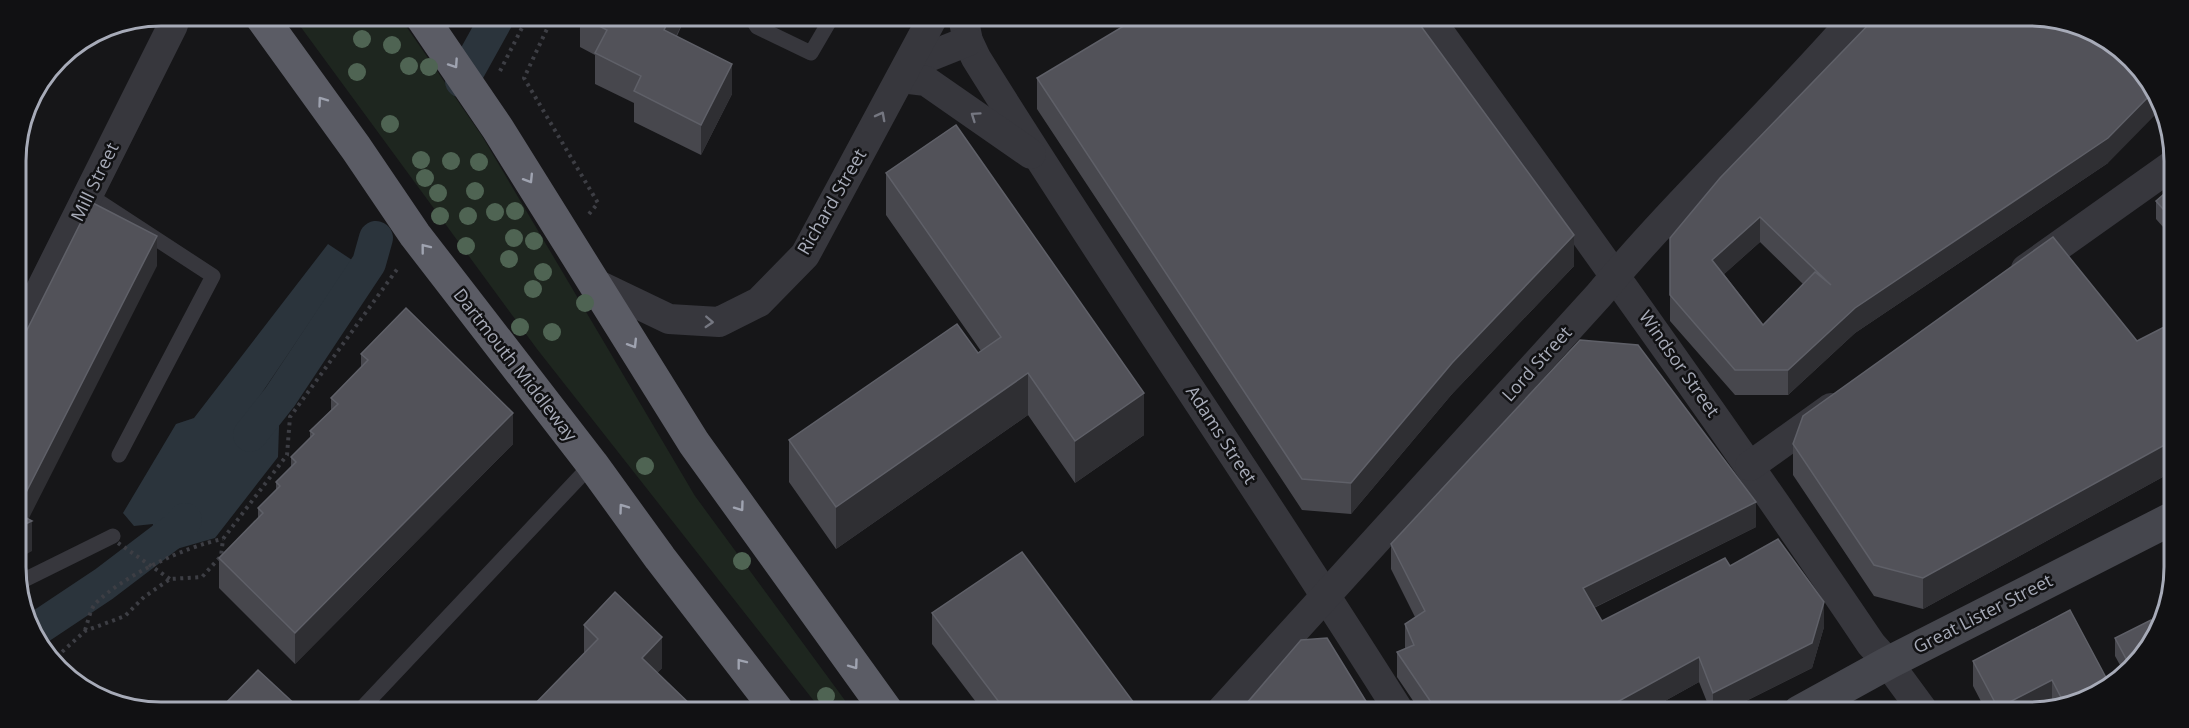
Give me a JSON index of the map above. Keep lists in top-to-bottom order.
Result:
{
  "streets": {
    "highway": ["Dartmouth Middleway"],
    "main road": ["Great Lister Street"],
    "street": [
      "Mill Street",
      "Richard Street",
      "Lord Street",
      "Windsor Street",
      "Adams Street"
    ]
  },
  "crossings": [
    ["Richard Street", "Adams Street"],
    ["Lord Street", "Windsor Street"],
    ["Lord Street", "Adams Street"],
    ["Windsor Street", "Great Lister Street"]
  ],
  "one_way": ["Richard Street"]
}
